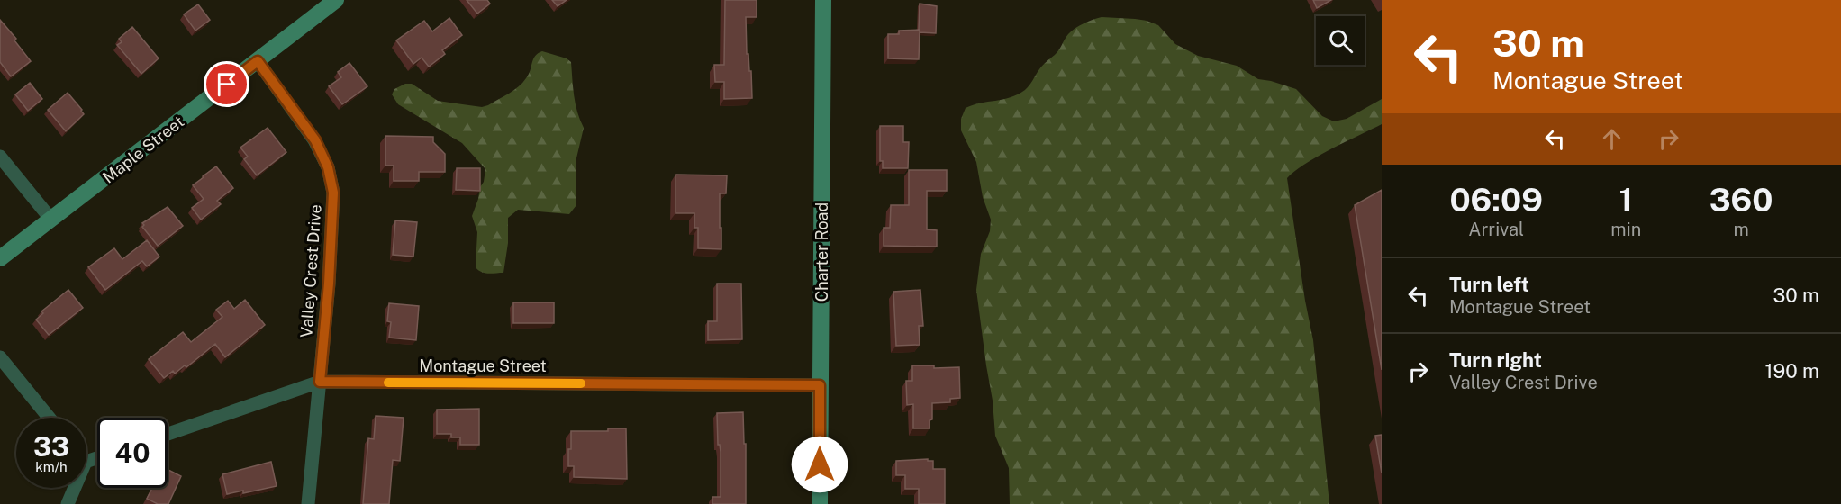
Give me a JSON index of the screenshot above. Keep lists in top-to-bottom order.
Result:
{
  "streets": {
    "street": [
      "Maple Street",
      "Charter Road",
      "Valley Crest Drive",
      "Montague Street"
    ]
  },
  "crossings": [
    ["Maple Street", "Valley Crest Drive"],
    ["Charter Road", "Montague Street"],
    ["Valley Crest Drive", "Montague Street"]
  ],
  "page": {
    "turn": ["30 m", "Montague Street"],
    "eta": [
      "06:09",
      "Arrival",
      "1",
      "min",
      "360",
      "m"
    ],
    "list": [
      {
        "name": "Turn left",
        "note": "Montague Street",
        "value": "30 m"
      },
      {
        "name": "Turn right",
        "note": "Valley Crest Drive",
        "value": "190 m"
      }
    ],
    "speed": "33 km/h",
    "limit": "40"
  }
}
